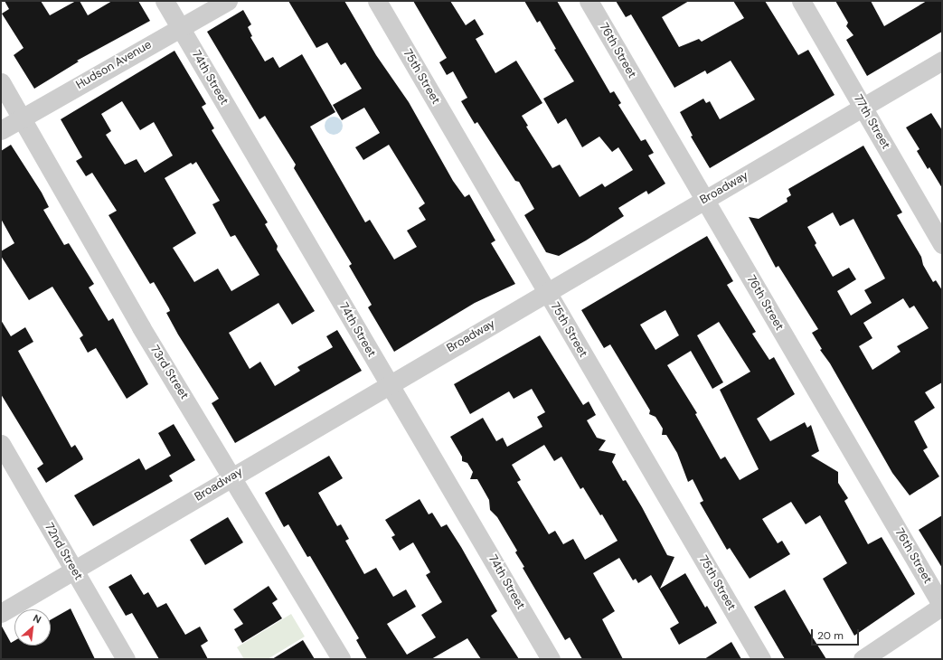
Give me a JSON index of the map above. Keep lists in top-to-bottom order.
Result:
{
  "streets": {
    "street": [
      "76th Street",
      "Hudson Avenue",
      "75th Street",
      "74th Street",
      "77th Street",
      "Broadway",
      "73rd Street",
      "72nd Street"
    ]
  },
  "crossings": [
    ["76th Street", "Broadway"],
    ["Hudson Avenue", "74th Street"],
    ["Hudson Avenue", "73rd Street"],
    ["75th Street", "Broadway"],
    ["74th Street", "Broadway"],
    ["77th Street", "Broadway"],
    ["Broadway", "73rd Street"],
    ["Broadway", "72nd Street"]
  ],
  "scale_bar": "20 m",
  "north": "top right"
}
